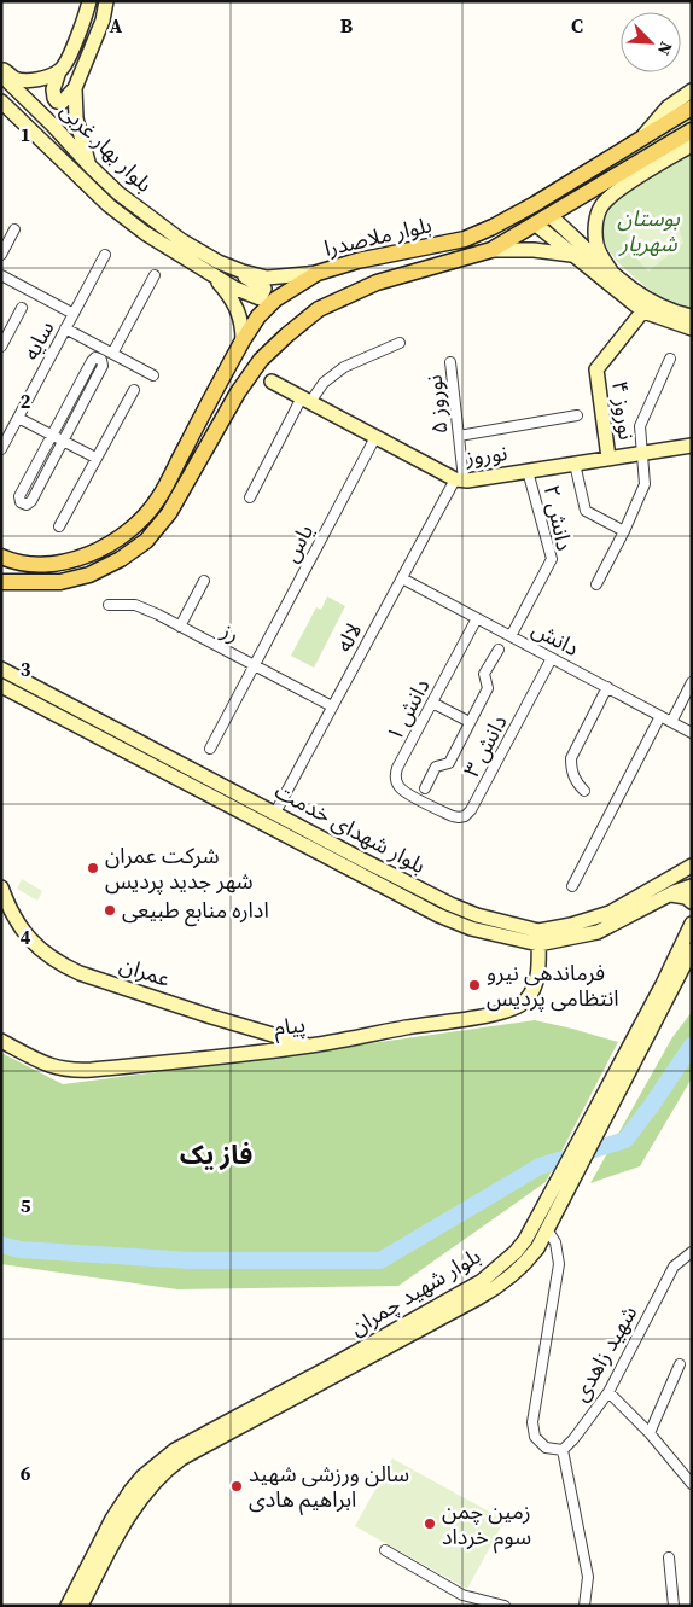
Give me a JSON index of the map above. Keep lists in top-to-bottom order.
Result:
{
  "streets": {
    "main road": [
      "بلوار بهار غربی",
      "بلوار ملاصدرا",
      "نوروز ۴",
      "نوروز",
      "بلوار شهدای خدمت",
      "عمران",
      "پیام",
      "بلوار شهید چمران"
    ],
    "street": [
      "سایه",
      "نوروز ۵",
      "دانش ۲",
      "یاس",
      "رز",
      "لاله",
      "دانش",
      "دانش ۱",
      "دانش ۳",
      "شهید زاهدی"
    ]
  },
  "crossings": [
    ["نوروز ۵", "نوروز"],
    ["نوروز ۵", "لاله"],
    ["نوروز ۴", "نوروز"],
    ["نوروز", "دانش ۲"],
    ["نوروز", "یاس"],
    ["نوروز", "لاله"],
    ["دانش ۲", "دانش"],
    ["یاس", "رز"],
    ["رز", "لاله"],
    ["لاله", "دانش"],
    ["لاله", "بلوار شهدای خدمت"],
    ["دانش", "دانش ۱"],
    ["دانش", "دانش ۳"],
    ["دانش ۱", "دانش ۳"],
    ["بلوار شهدای خدمت", "پیام"],
    ["عمران", "پیام"],
    ["بلوار شهید چمران", "شهید زاهدی"]
  ],
  "districts": ["فاز یک"],
  "parks": ["بوستان شهریار"],
  "places": [
    "شرکت عمران شهر جدید پردیس",
    "اداره منابع طبیعی",
    "فرماندهی نیرو انتظامی پردیس",
    "سالن ورزشی شهید ابراهیم هادی",
    "زمین چمن سوم خرداد"
  ],
  "north": "bottom right",
  "grid": {
    "columns": ["A", "B", "C"],
    "rows": [
      "1",
      "2",
      "3",
      "4",
      "5",
      "6"
    ]
  }
}
